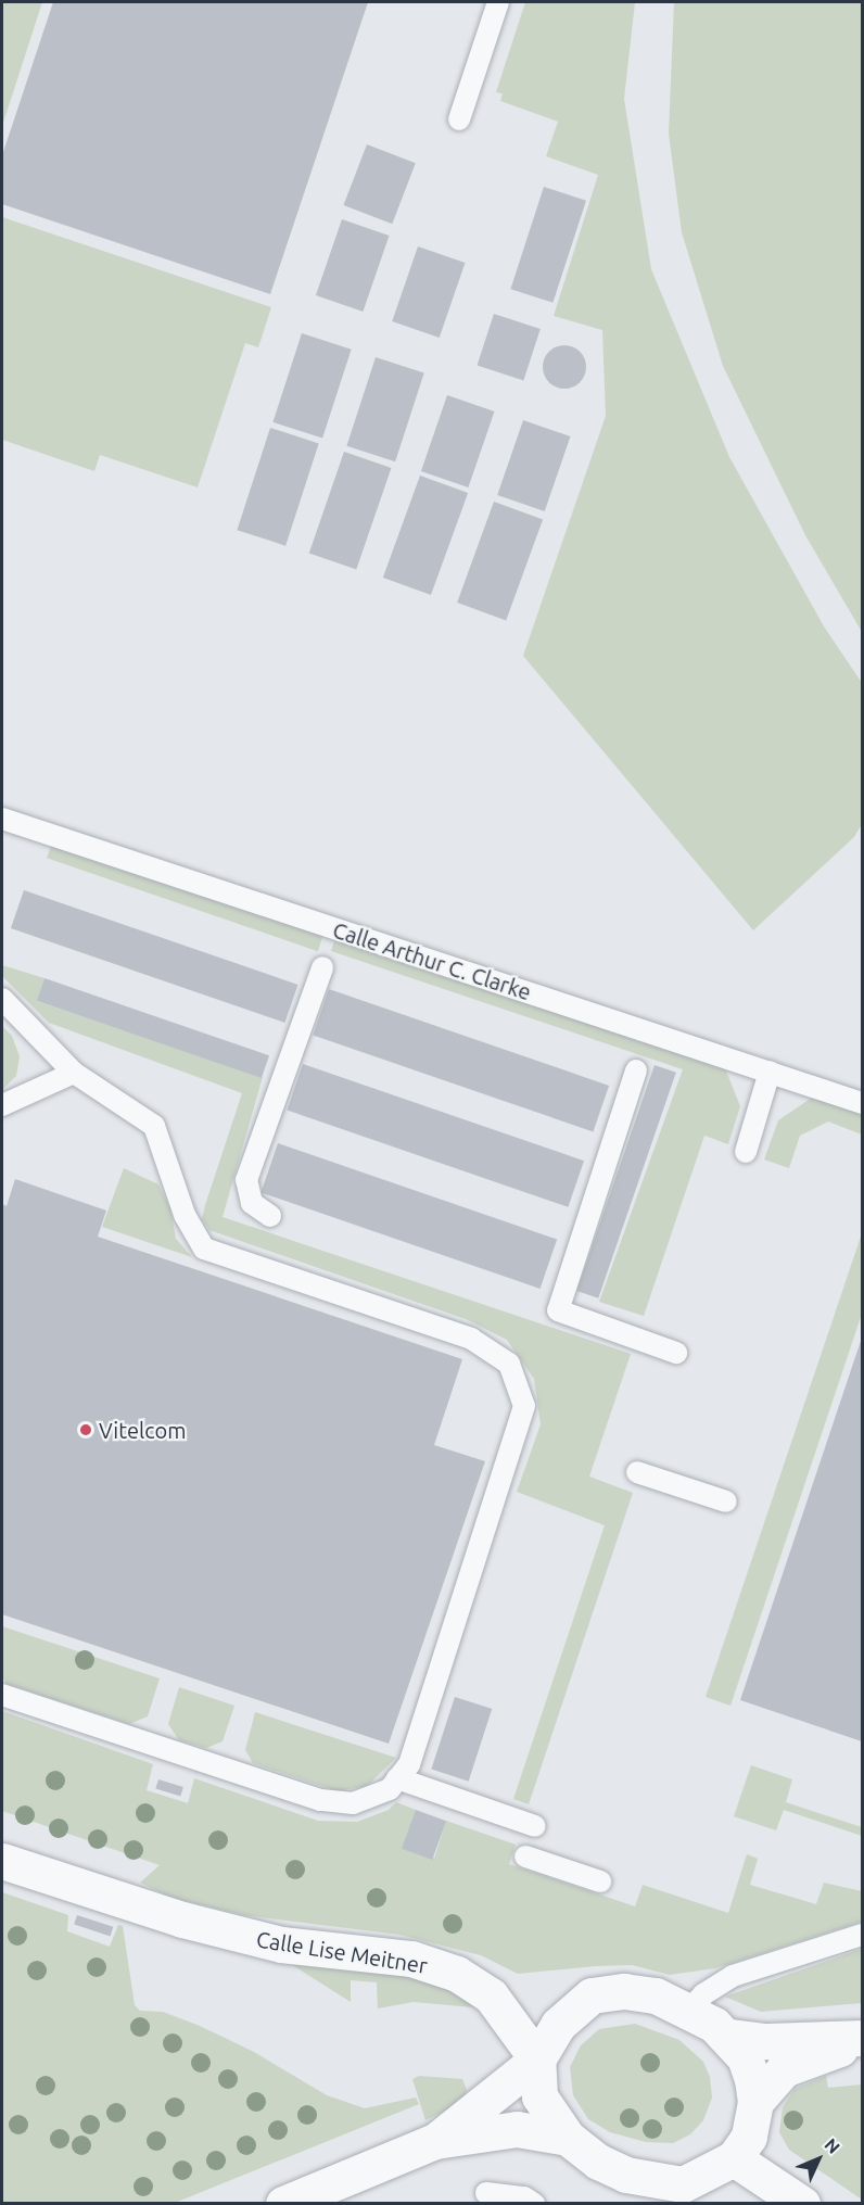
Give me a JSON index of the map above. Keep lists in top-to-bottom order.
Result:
{
  "streets": {
    "street": ["Calle Lise Meitner"],
    "lane": ["Calle Arthur C. Clarke"]
  },
  "places": ["Vitelcom"],
  "north": "top right"
}
